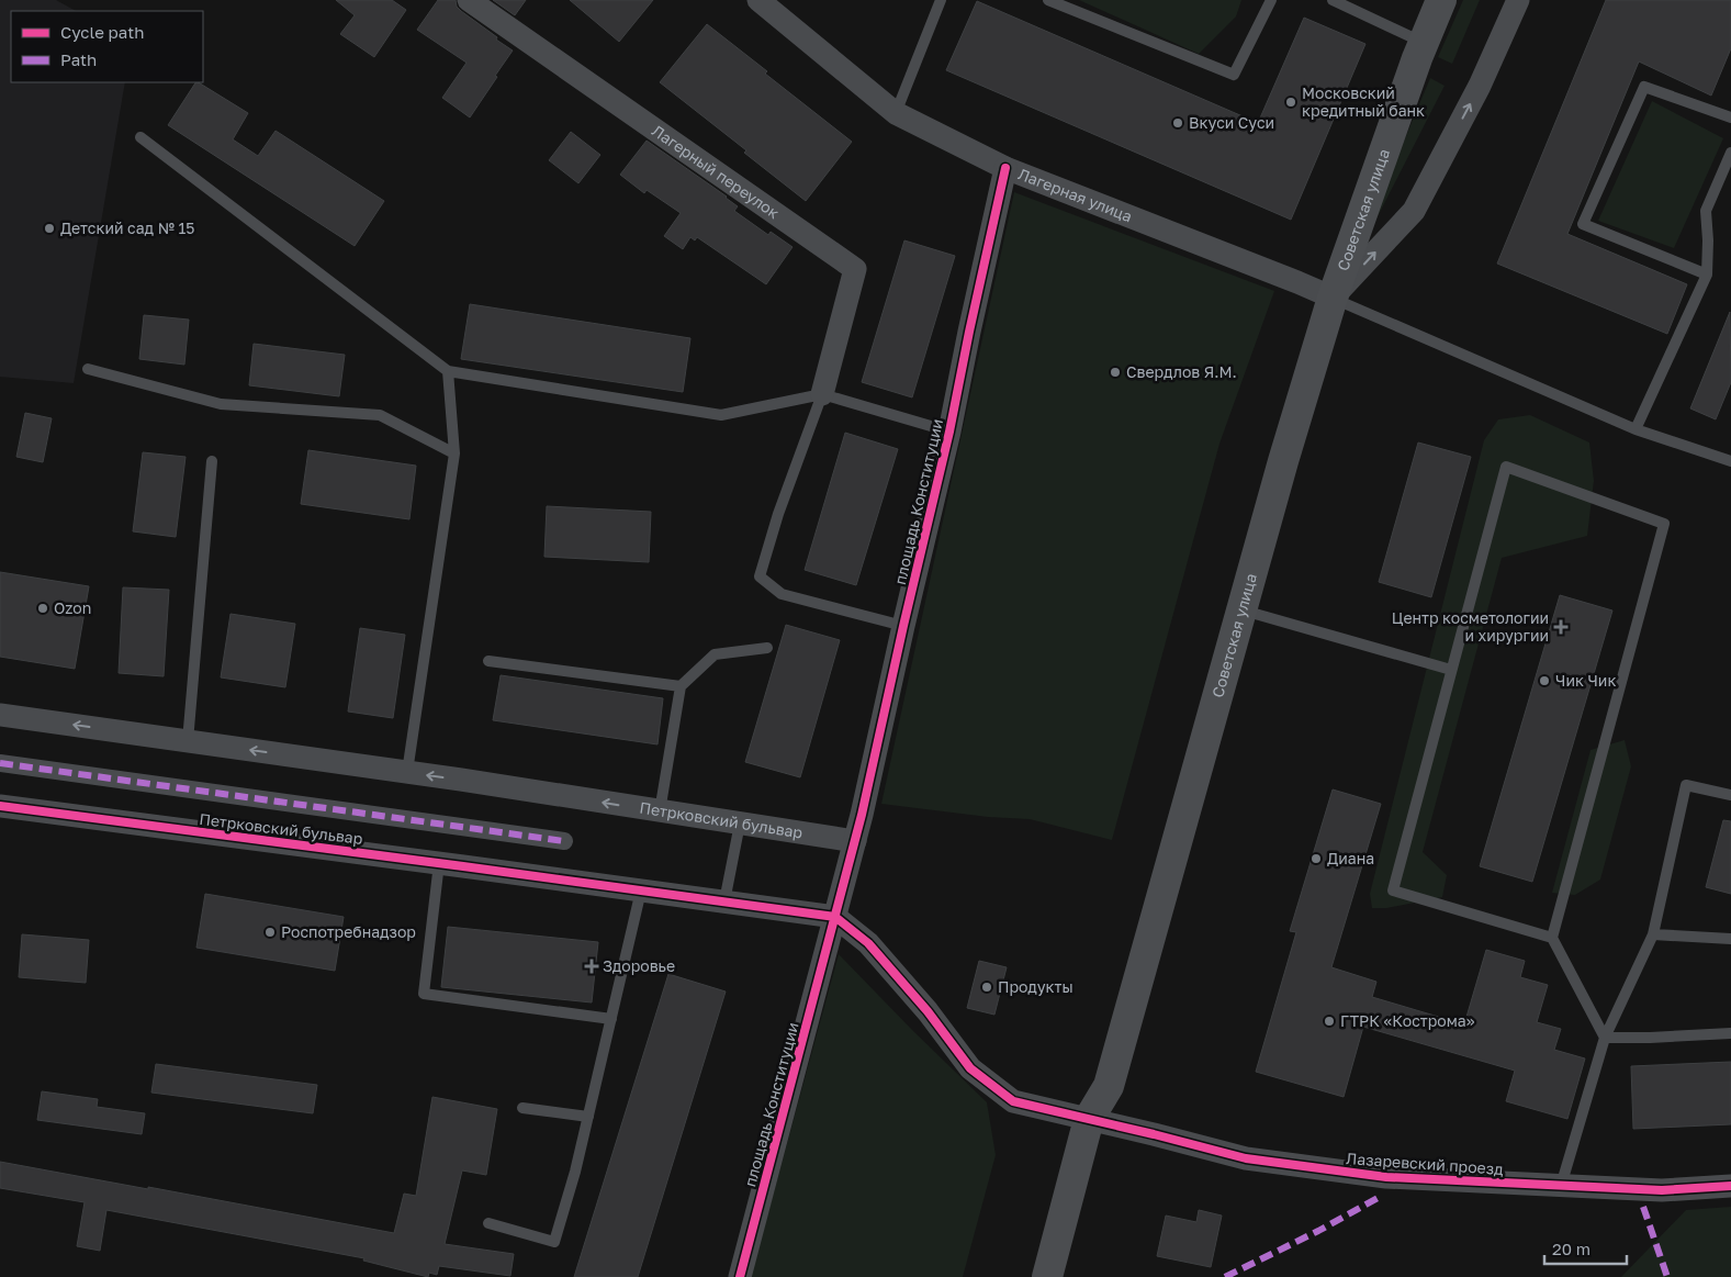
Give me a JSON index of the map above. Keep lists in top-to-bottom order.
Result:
{
  "streets": {
    "main road": ["Советская улица"],
    "street": [
      "Лагерный переулок",
      "Лагерная улица",
      "площадь Конституции",
      "Петрковский бульвар",
      "Лазаревский проезд"
    ]
  },
  "crossings": [
    ["Лагерная улица", "Советская улица"],
    ["Лагерная улица", "площадь Конституции"],
    ["Советская улица", "Лазаревский проезд"],
    ["площадь Конституции", "Петрковский бульвар"]
  ],
  "places": {
    "other": [
      "Московский кредитный банк",
      "Вкуси Суси",
      "Детский сад № 15",
      "Свердлов Я.М.",
      "Ozon",
      "Чик Чик",
      "Диана",
      "Роспотребнадзор",
      "Продукты",
      "ГТРК «Кострома»"
    ],
    "health": ["Центр косметологии и хирургии", "Здоровье"]
  },
  "legend": ["Cycle path", "Path"],
  "scale_bar": "20 m"
}
